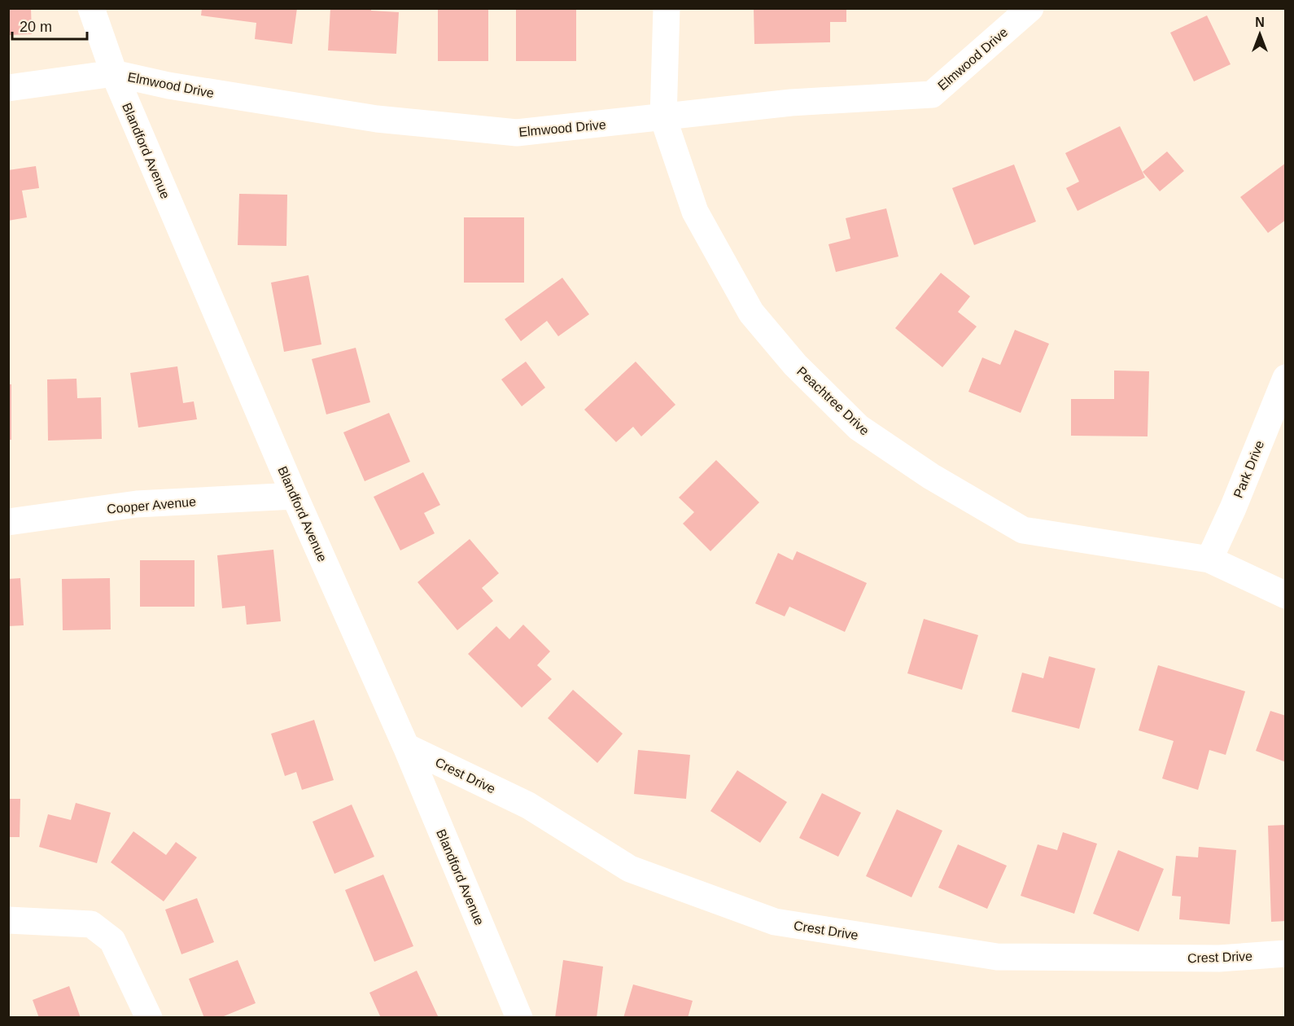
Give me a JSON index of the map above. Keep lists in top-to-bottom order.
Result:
{
  "streets": {
    "street": [
      "Elmwood Drive",
      "Blandford Avenue",
      "Peachtree Drive",
      "Park Drive",
      "Cooper Avenue",
      "Crest Drive"
    ]
  },
  "crossings": [
    ["Elmwood Drive", "Blandford Avenue"],
    ["Elmwood Drive", "Peachtree Drive"],
    ["Blandford Avenue", "Cooper Avenue"],
    ["Blandford Avenue", "Crest Drive"],
    ["Peachtree Drive", "Park Drive"]
  ],
  "scale_bar": "20 m",
  "north": "top"
}
